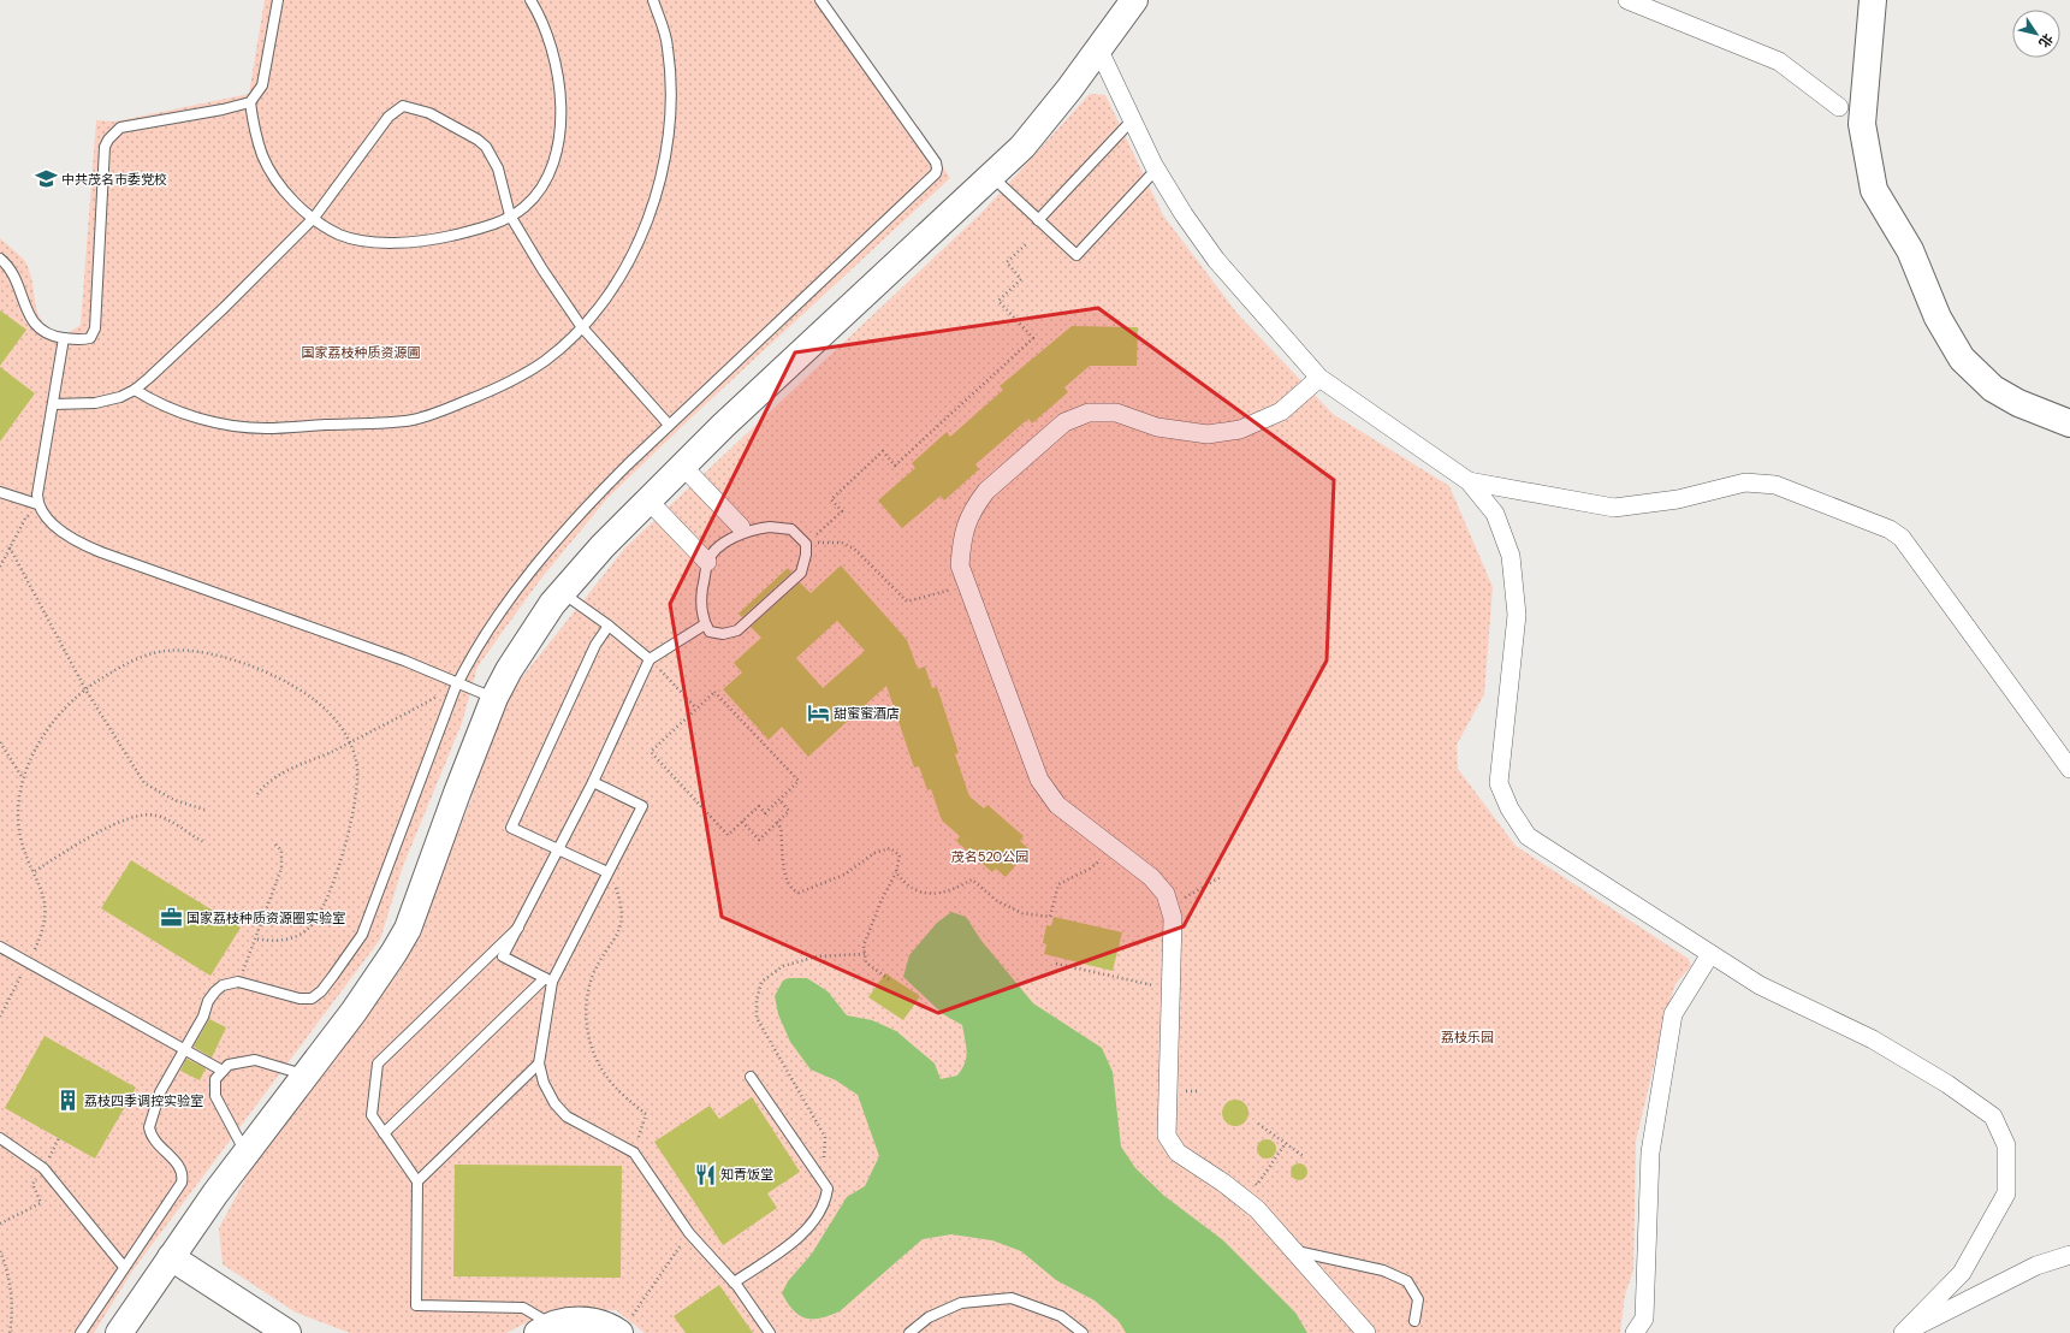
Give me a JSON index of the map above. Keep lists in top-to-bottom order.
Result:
{
  "parks": ["国家荔枝种质资源圃", "茂名520公园", "荔枝乐园"],
  "places": {
    "school or university": ["中共茂名市委党校"],
    "hotel": ["甜蜜蜜酒店"],
    "office": ["国家荔枝种质资源圈实验室"],
    "building": ["荔枝四季调控实验室"],
    "restaurant": ["知青饭堂"]
  },
  "north": "bottom right"
}
